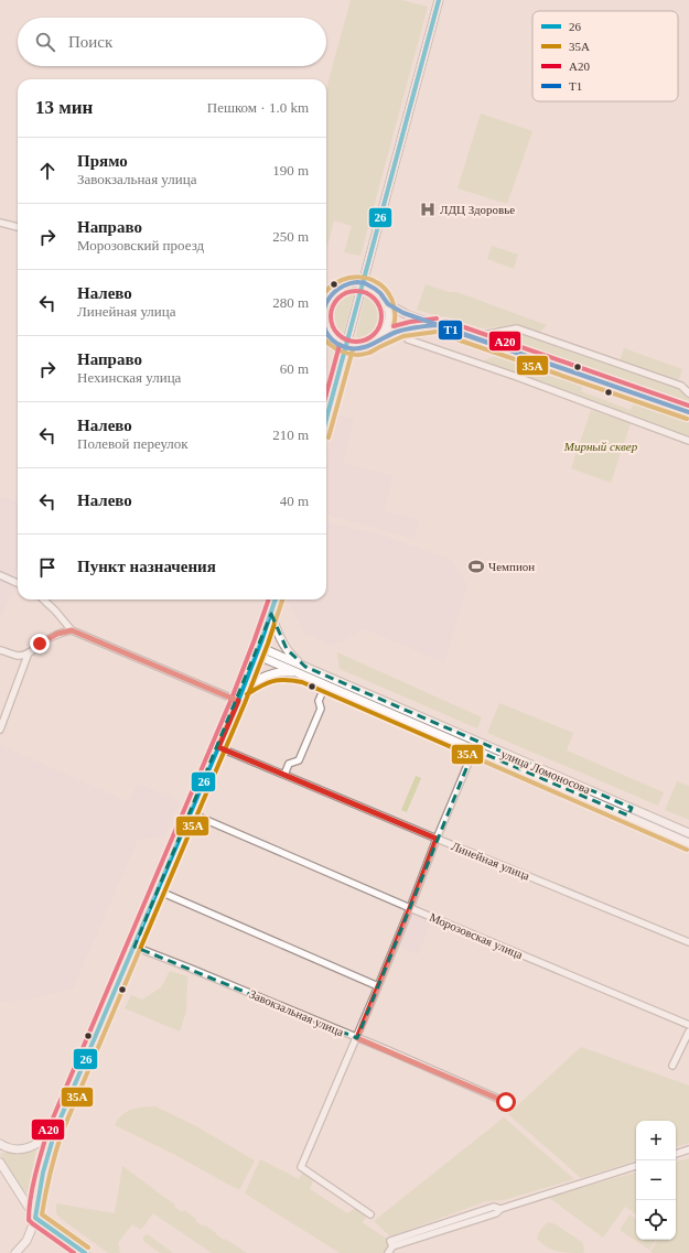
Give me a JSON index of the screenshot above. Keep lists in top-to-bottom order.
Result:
{
  "streets": {
    "main road": ["улица Ломоносова"],
    "street": ["Линейная улица", "Морозовская улица", "Завокзальная улица"]
  },
  "parks": ["Мирный сквер"],
  "places": {
    "hospital": ["ЛДЦ Здоровье"],
    "sports": ["Чемпион"]
  },
  "lines": [
    "transit line 26",
    "transit line 35А",
    "transit line Т1",
    "transit line А20"
  ],
  "legend": [
    "26",
    "35А",
    "А20",
    "Т1"
  ],
  "page": {
    "search": "Поиск",
    "heading": ["13 мин", "Пешком · 1.0 km"],
    "list": [
      ["Прямо", "Завокзальная улица", "190 m"],
      ["Направо", "Морозовский проезд", "250 m"],
      ["Налево", "Линейная улица", "280 m"],
      ["Направо", "Нехинская улица", "60 m"],
      ["Налево", "Полевой переулок", "210 m"],
      ["Налево", "40 m"],
      "Пункт назначения"
    ],
    "map_buttons": ["+", "−"]
  }
}
